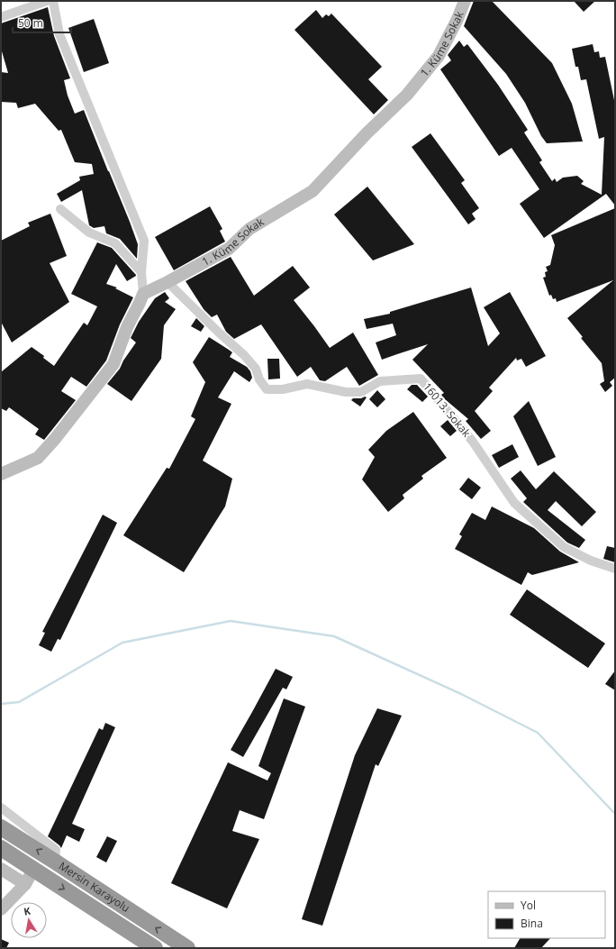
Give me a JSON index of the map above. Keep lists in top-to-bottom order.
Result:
{
  "streets": {
    "highway": ["Mersin Karayolu"],
    "street": ["1. Küme Sokak", "16013. Sokak"]
  },
  "crossings": [
    ["1. Küme Sokak", "16013. Sokak"]
  ],
  "legend": ["Yol", "Bina"],
  "scale_bar": "50 m",
  "north": "top"
}
